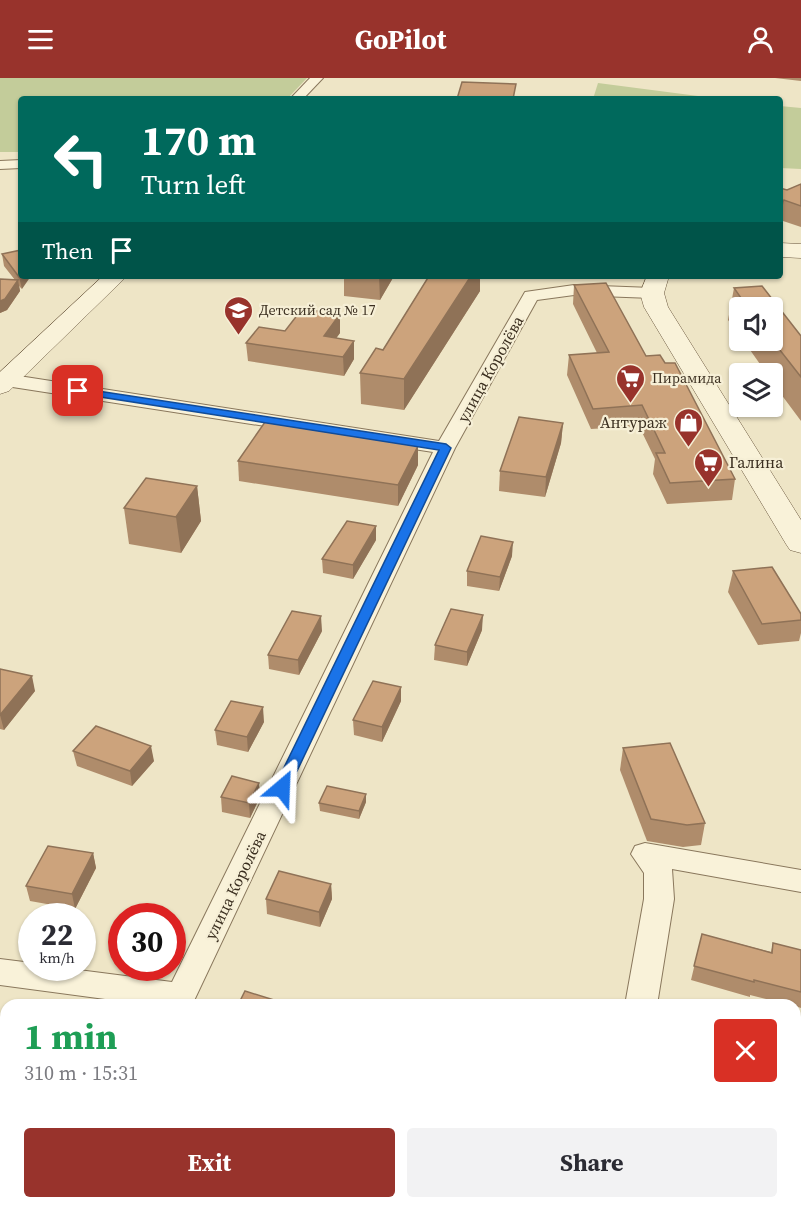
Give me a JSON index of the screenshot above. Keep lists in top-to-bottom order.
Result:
{
  "streets": {
    "street": ["улица Королёва"]
  },
  "places": {
    "school or university": ["Детский сад № 17"],
    "supermarket": ["Пирамида", "Галина"],
    "shop": ["Антураж"]
  },
  "page": {
    "header": "GoPilot",
    "turn": ["170 m", "Turn left"],
    "then": "Then",
    "speed": "22 km/h",
    "limit": "30",
    "heading": ["1 min", "310 m · 15:31"],
    "buttons": ["Exit", "Share"]
  }
}
